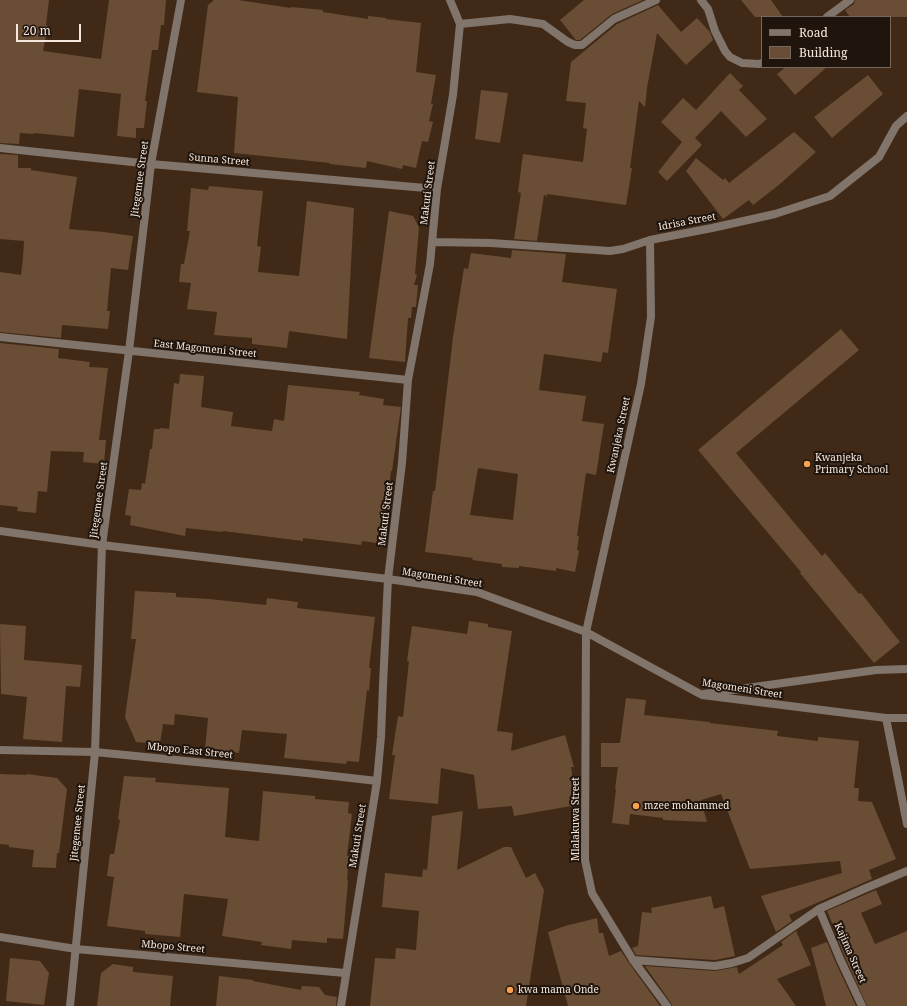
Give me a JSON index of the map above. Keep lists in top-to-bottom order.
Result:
{
  "streets": {
    "street": [
      "Sunna Street",
      "Jitegemee Street",
      "Makuti Street",
      "Idrisa Street",
      "East Magomeni Street",
      "Kwanjeka Street",
      "Magomeni Street",
      "Mbopo East Street",
      "Mlalakuwa Street",
      "Mbopo Street",
      "Kajima Street"
    ]
  },
  "crossings": [
    ["Sunna Street", "Jitegemee Street"],
    ["Sunna Street", "Makuti Street"],
    ["Jitegemee Street", "East Magomeni Street"],
    ["Jitegemee Street", "Magomeni Street"],
    ["Jitegemee Street", "Mbopo East Street"],
    ["Jitegemee Street", "Mbopo Street"],
    ["Makuti Street", "Idrisa Street"],
    ["Makuti Street", "East Magomeni Street"],
    ["Makuti Street", "Magomeni Street"],
    ["Makuti Street", "Mbopo East Street"],
    ["Makuti Street", "Mbopo Street"],
    ["Idrisa Street", "Kwanjeka Street"],
    ["Kwanjeka Street", "Magomeni Street"],
    ["Kwanjeka Street", "Mlalakuwa Street"],
    ["Magomeni Street", "Mlalakuwa Street"]
  ],
  "places": ["Kwanjeka Primary School", "mzee mohammed", "kwa mama Onde"],
  "legend": ["Road", "Building"],
  "scale_bar": "20 m"
}
